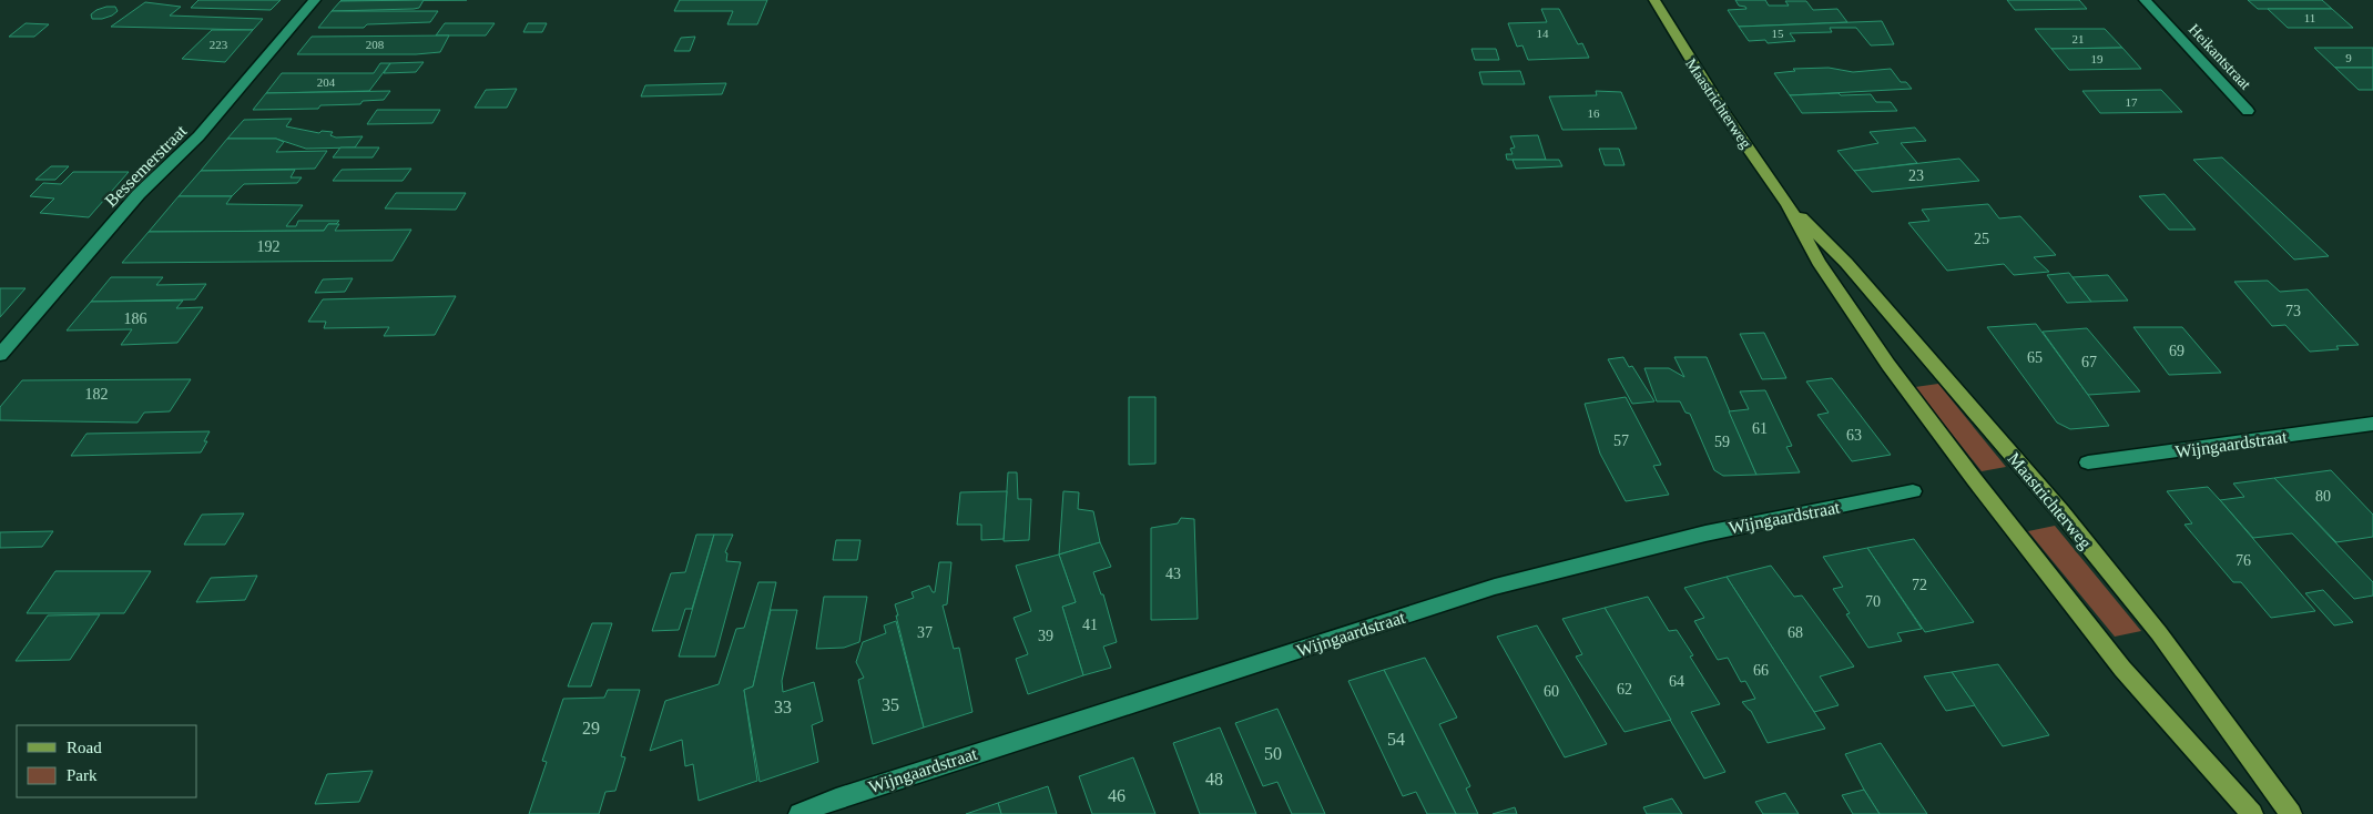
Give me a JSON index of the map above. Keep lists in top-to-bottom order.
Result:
{
  "streets": {
    "main road": ["Maastrichterweg"],
    "street": ["Heikantstraat", "Bessemerstraat", "Wijngaardstraat"]
  },
  "house_numbers": [
    "11",
    "14",
    "15",
    "21",
    "223",
    "208",
    "9",
    "19",
    "204",
    "17",
    "16",
    "23",
    "25",
    "192",
    "73",
    "186",
    "69",
    "65",
    "67",
    "182",
    "61",
    "63",
    "57",
    "59",
    "80",
    "76",
    "43",
    "72",
    "70",
    "41",
    "37",
    "68",
    "39",
    "66",
    "64",
    "62",
    "60",
    "35",
    "33",
    "29",
    "54",
    "50",
    "48",
    "46"
  ],
  "legend": ["Road", "Park"]
}
